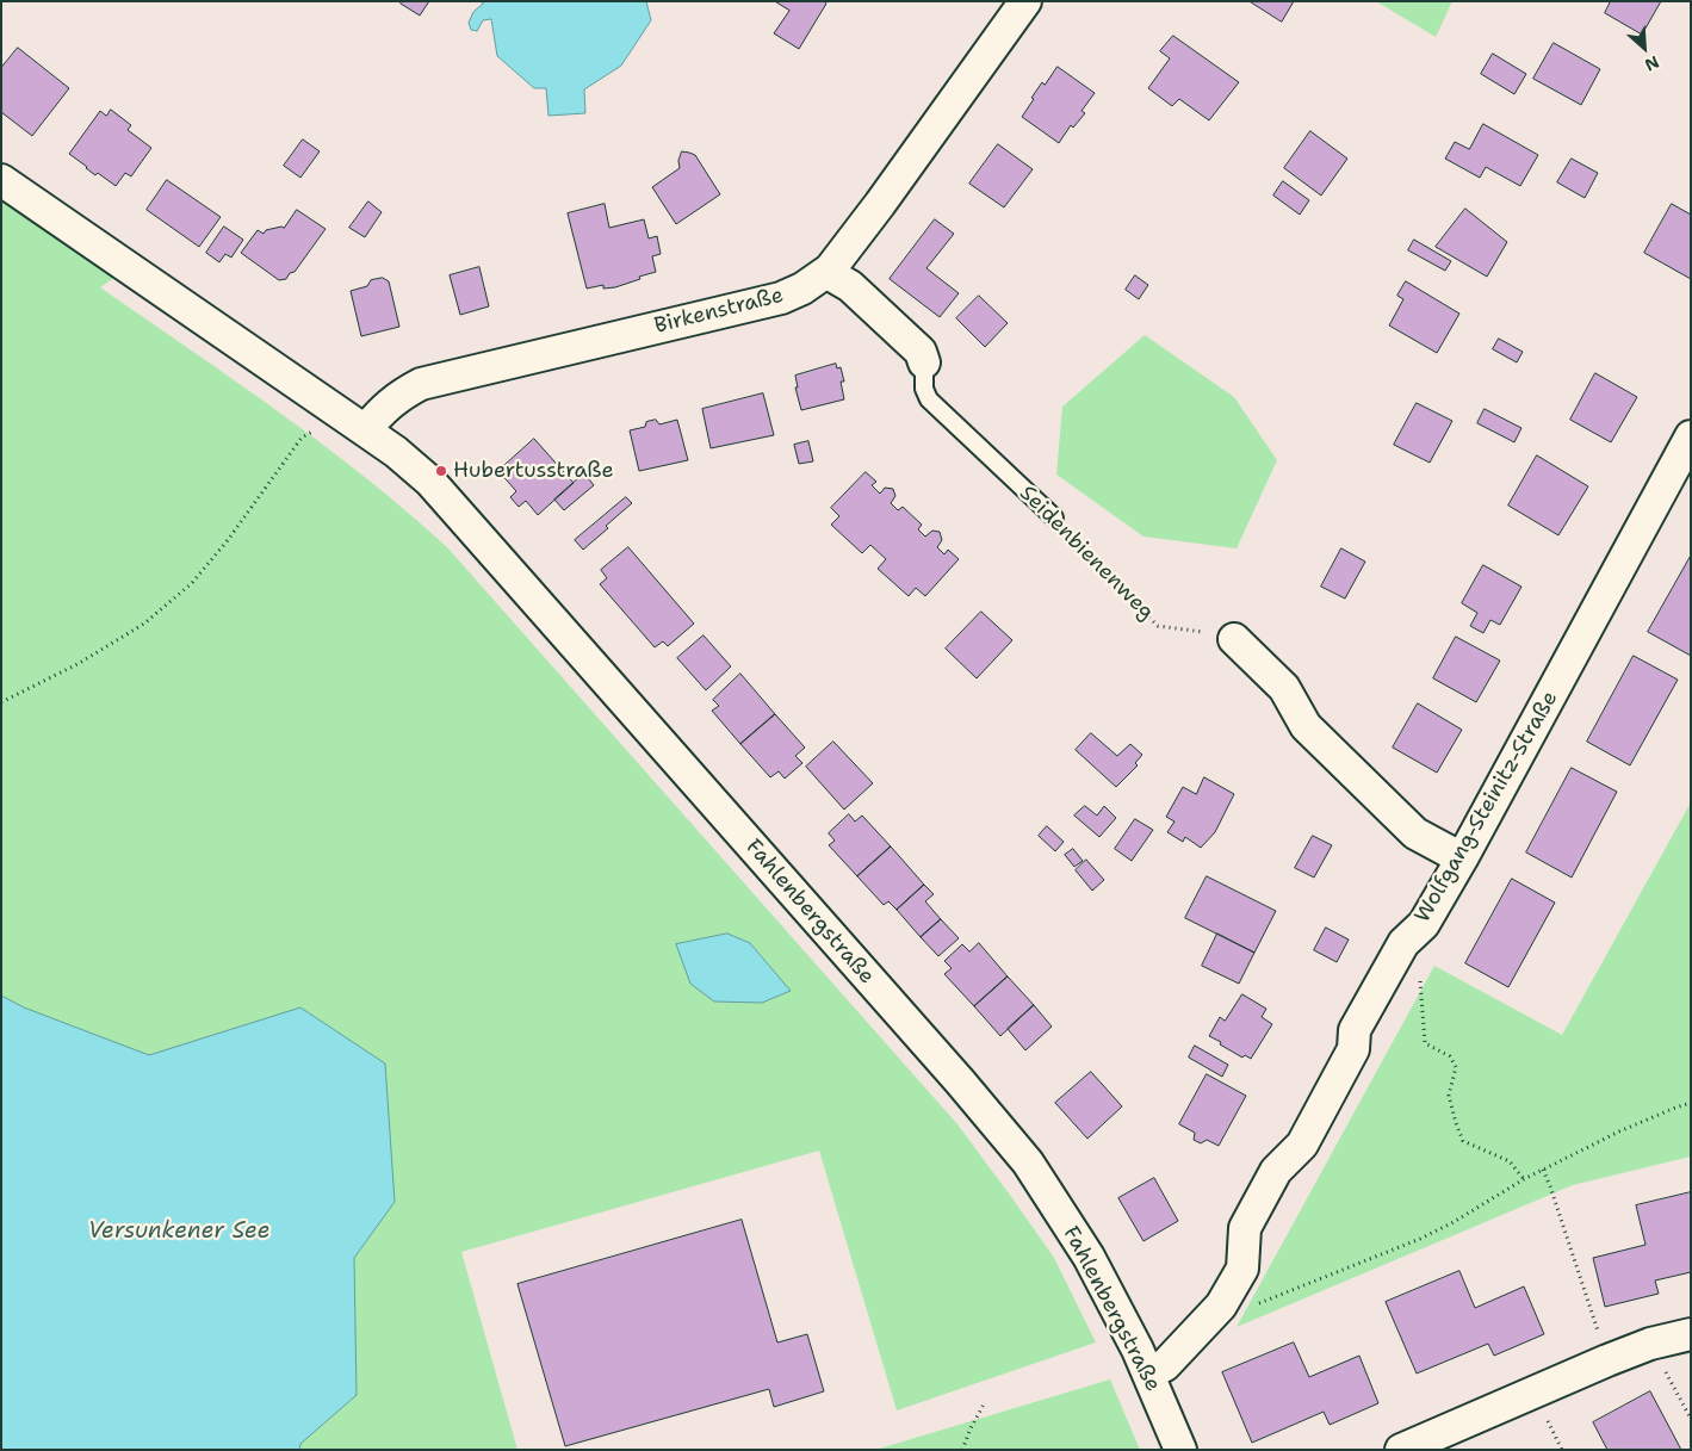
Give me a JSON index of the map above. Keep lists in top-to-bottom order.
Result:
{
  "streets": {
    "street": [
      "Birkenstraße",
      "Seidenbienenweg",
      "Wolfgang-Steinitz-Straße",
      "Fahlenbergstraße"
    ]
  },
  "crossings": [
    ["Birkenstraße", "Seidenbienenweg"],
    ["Birkenstraße", "Fahlenbergstraße"],
    ["Wolfgang-Steinitz-Straße", "Fahlenbergstraße"]
  ],
  "water": ["Versunkener See"],
  "places": ["Hubertusstraße"],
  "north": "bottom right"
}
